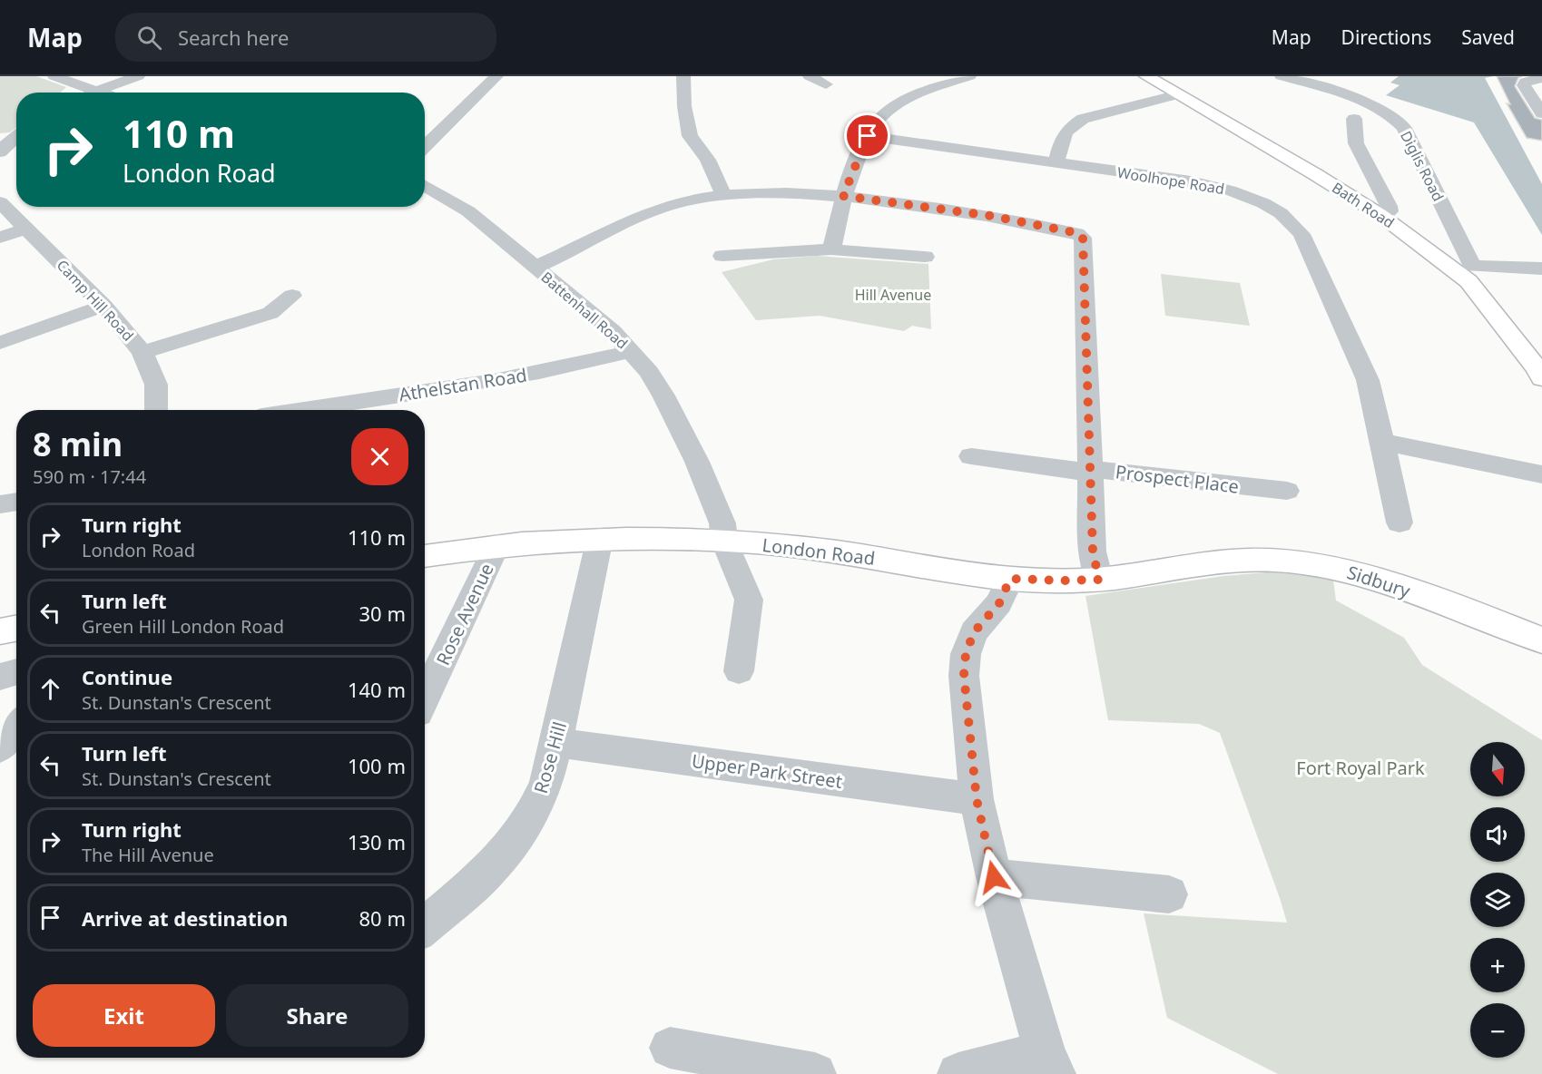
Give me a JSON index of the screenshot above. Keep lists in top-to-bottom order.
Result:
{
  "streets": {
    "main road": ["Bath Road", "London Road", "Sidbury"],
    "street": [
      "Diglis Road",
      "Woolhope Road",
      "Camp Hill Road",
      "Battenhall Road",
      "Athelstan Road",
      "Prospect Place",
      "Rose Avenue",
      "Rose Hill",
      "Upper Park Street"
    ]
  },
  "crossings": [
    ["Diglis Road", "Bath Road"],
    ["Battenhall Road", "Athelstan Road"],
    ["Battenhall Road", "London Road"],
    ["London Road", "Sidbury"],
    ["London Road", "Rose Avenue"],
    ["London Road", "Rose Hill"],
    ["Rose Hill", "Upper Park Street"]
  ],
  "parks": ["Hill Avenue", "Fort Royal Park"],
  "north": "bottom",
  "page": {
    "header": "Map",
    "search": "Search here",
    "nav": ["Map", "Directions", "Saved"],
    "turn": ["110 m", "London Road"],
    "heading": ["8 min", "590 m · 17:44"],
    "list": [
      {
        "name": "Turn right",
        "note": "London Road",
        "value": "110 m"
      },
      {
        "name": "Turn left",
        "note": "Green Hill London Road",
        "value": "30 m"
      },
      {
        "name": "Continue",
        "note": "St. Dunstan's Crescent",
        "value": "140 m"
      },
      {
        "name": "Turn left",
        "note": "St. Dunstan's Crescent",
        "value": "100 m"
      },
      {
        "name": "Turn right",
        "note": "The Hill Avenue",
        "value": "130 m"
      },
      {
        "name": "Arrive at destination",
        "value": "80 m"
      }
    ],
    "map_buttons": ["+", "−"],
    "buttons": ["Exit", "Share"]
  }
}
